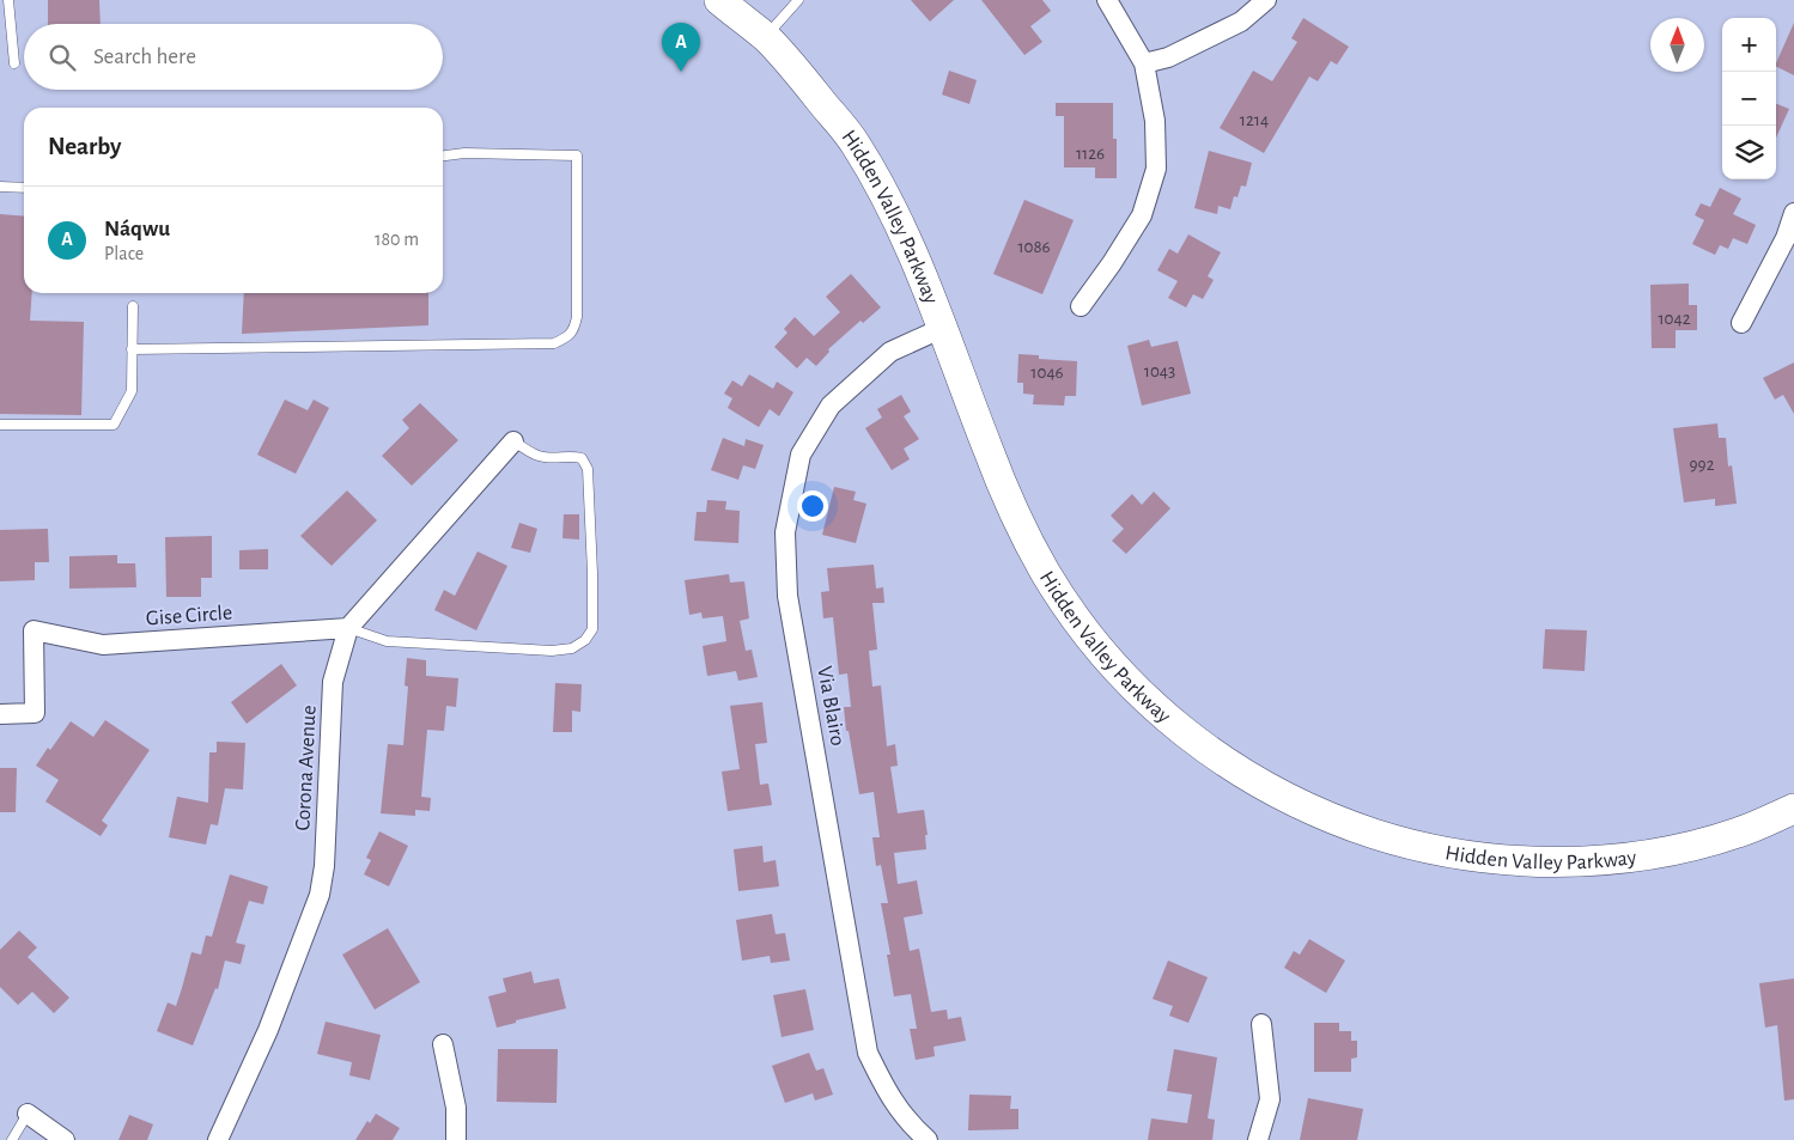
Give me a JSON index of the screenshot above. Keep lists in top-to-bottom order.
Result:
{
  "streets": {
    "main road": ["Hidden Valley Parkway"],
    "street": ["Gise Circle", "Via Blairo", "Corona Avenue"]
  },
  "crossings": [
    ["Hidden Valley Parkway", "Via Blairo"],
    ["Gise Circle", "Corona Avenue"]
  ],
  "house_numbers": [
    "1214",
    "1126",
    "1086",
    "1042",
    "1043",
    "1046",
    "992"
  ],
  "north": "top",
  "page": {
    "map_buttons": ["+", "−"],
    "pins": "A",
    "search": "Search here",
    "heading": "Nearby",
    "list": [
      {
        "mark": "A",
        "name": "Náqwu",
        "note": "Place",
        "value": "180 m"
      }
    ]
  }
}
